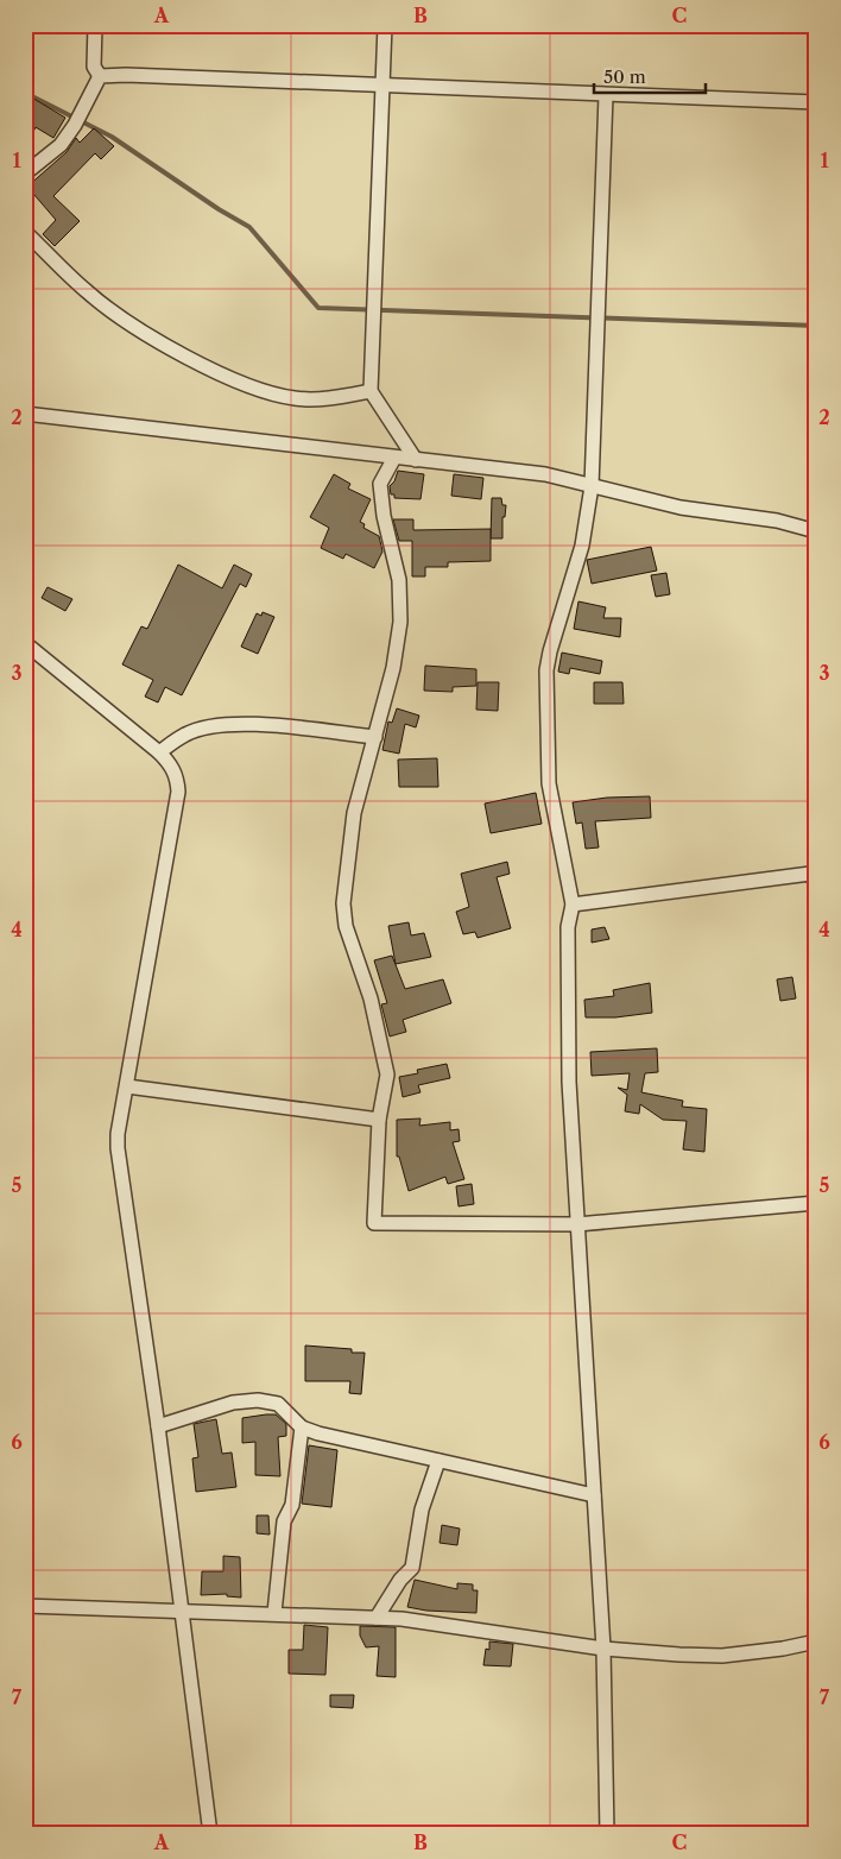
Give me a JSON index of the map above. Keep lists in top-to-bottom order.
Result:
{
  "scale_bar": "50 m",
  "grid": {
    "columns": ["A", "B", "C"],
    "rows": [
      "1",
      "2",
      "3",
      "4",
      "5",
      "6",
      "7"
    ]
  }
}
